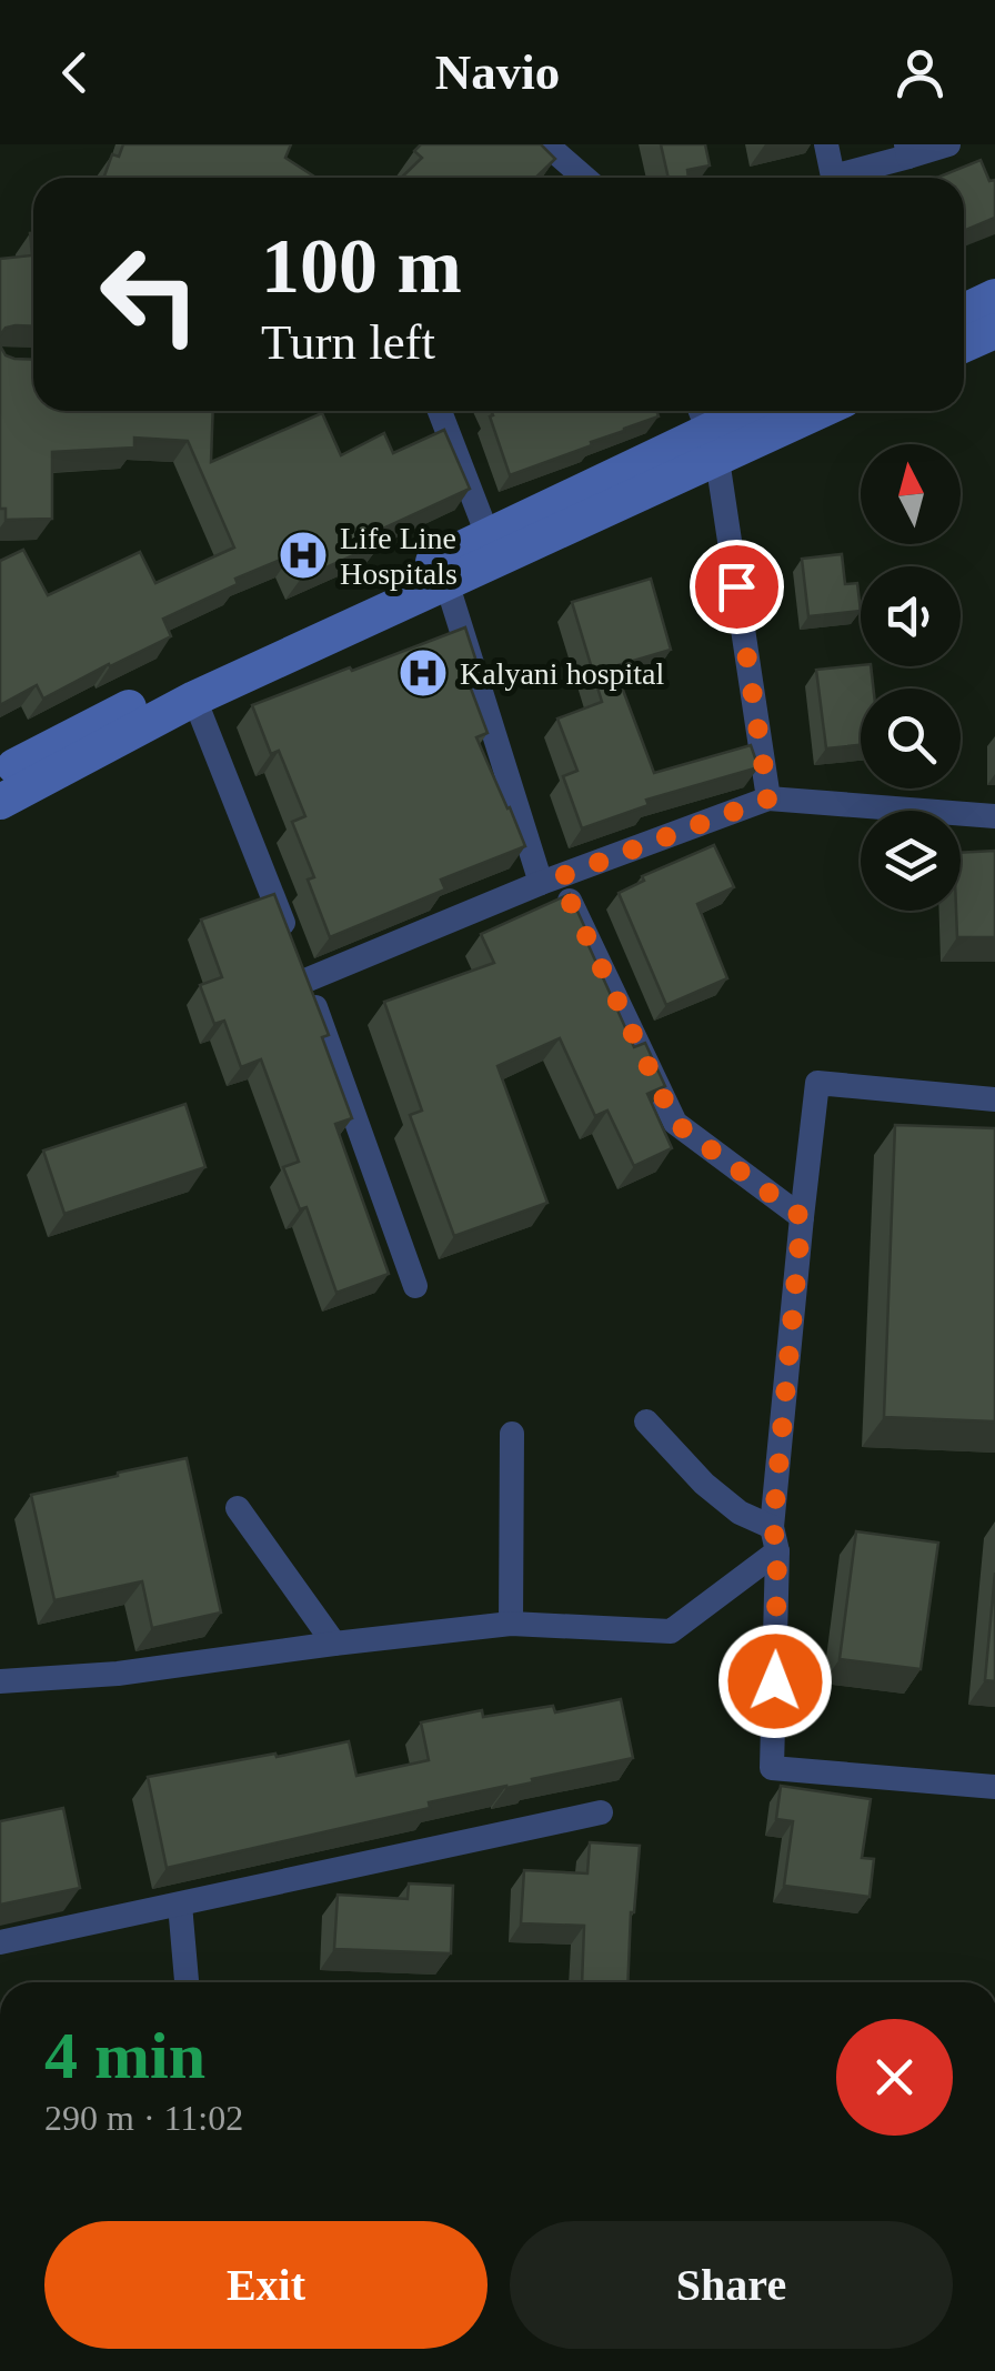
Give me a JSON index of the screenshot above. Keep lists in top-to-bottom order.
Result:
{
  "places": {
    "hospital": ["Life Line Hospitals", "Kalyani hospital"]
  },
  "north": "top",
  "page": {
    "header": "Navio",
    "turn": ["100 m", "Turn left"],
    "heading": ["4 min", "290 m · 11:02"],
    "buttons": ["Exit", "Share"]
  }
}
